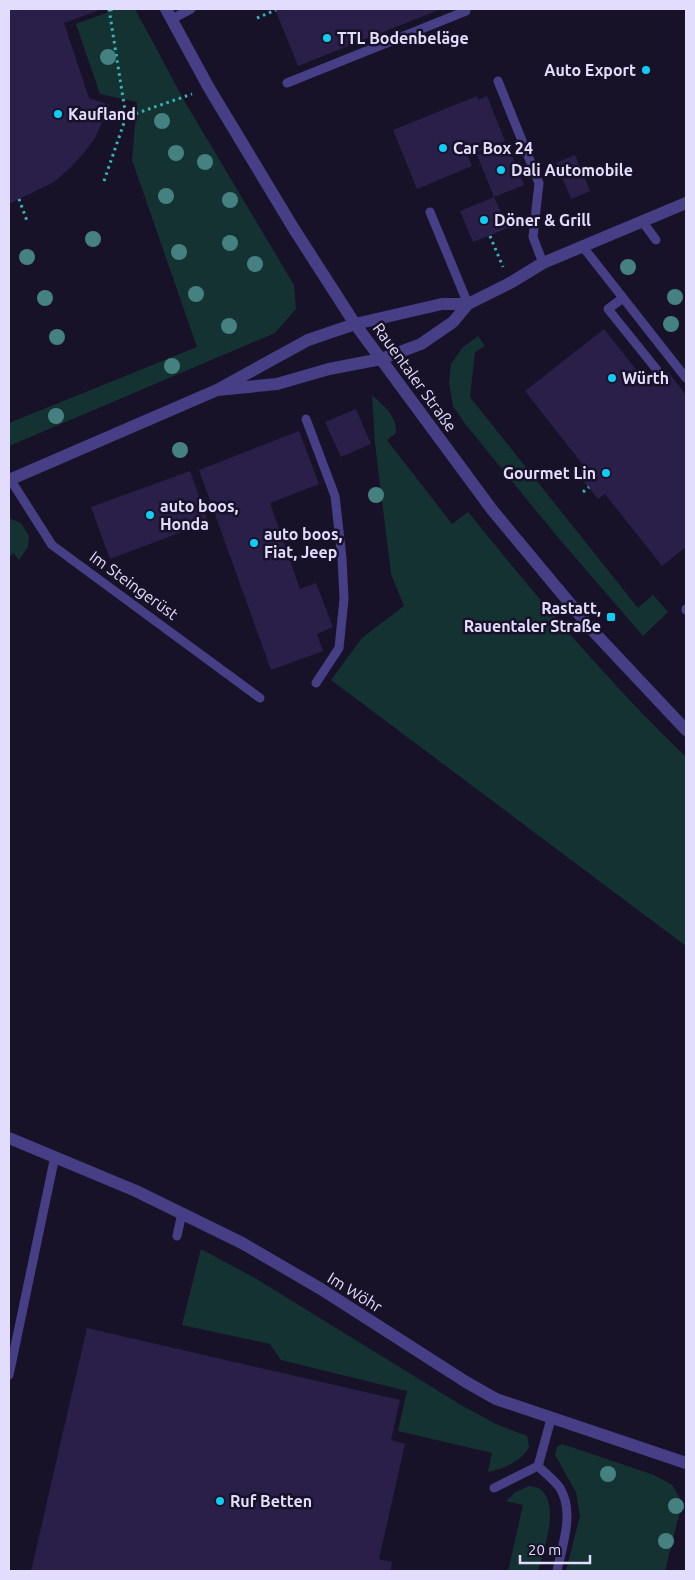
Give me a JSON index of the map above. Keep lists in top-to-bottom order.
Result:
{
  "streets": {
    "street": ["Rauentaler Straße", "Im Steingerüst", "Im Wöhr"]
  },
  "crossings": [
    ["Rauentaler Straße", "Im Steingerüst"]
  ],
  "places": {
    "other": [
      "TTL Bodenbeläge",
      "Auto Export",
      "Kaufland",
      "Car Box 24",
      "Dali Automobile",
      "Döner & Grill",
      "Würth",
      "Gourmet Lin",
      "auto boos, Honda",
      "auto boos, Fiat, Jeep",
      "Ruf Betten"
    ],
    "transit": ["Rastatt, Rauentaler Straße"]
  },
  "scale_bar": "20 m"
}
